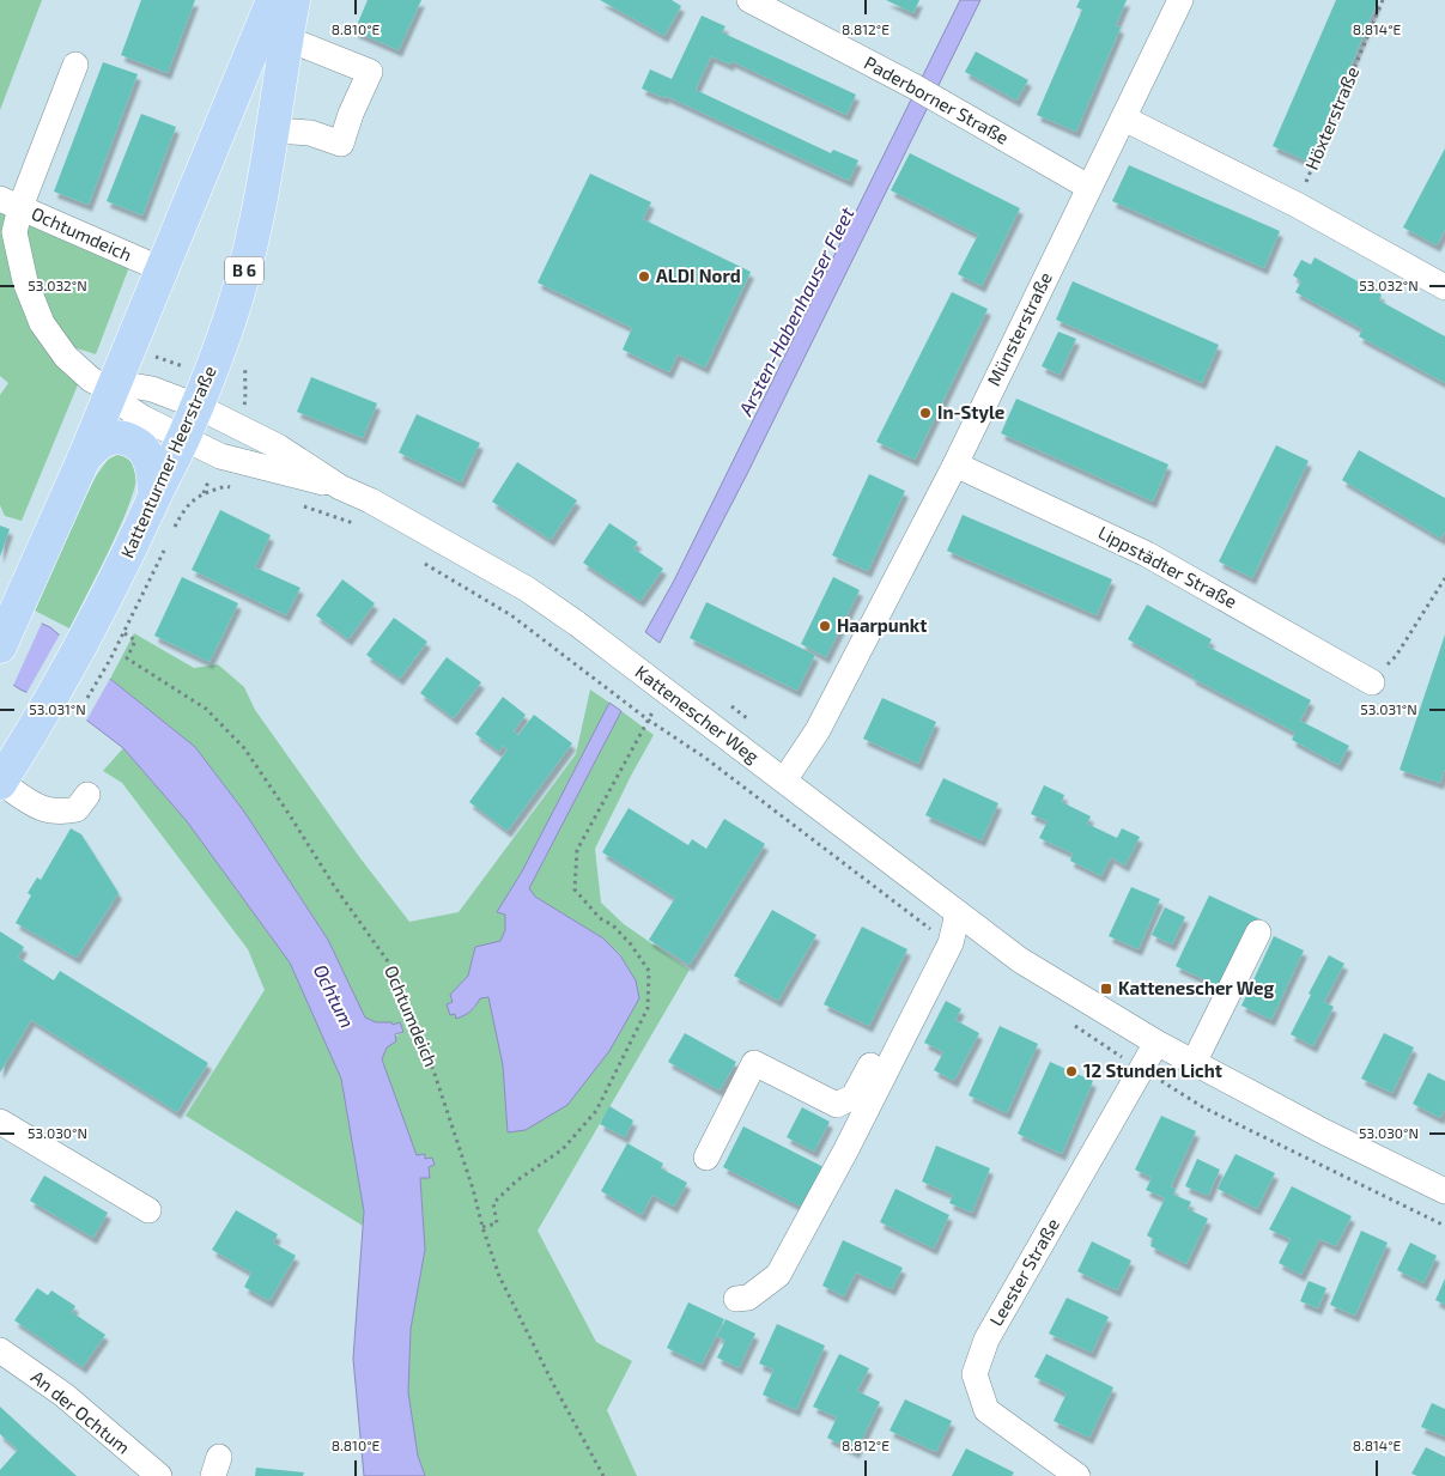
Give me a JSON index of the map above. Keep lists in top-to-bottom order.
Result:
{
  "streets": {
    "main road": ["B 6", "Kattenturmer Heerstraße"],
    "street": [
      "Paderborner Straße",
      "Ochtumdeich",
      "Münsterstraße",
      "Lippstädter Straße",
      "Kattenescher Weg",
      "Leester Straße",
      "An der Ochtum"
    ],
    "path": ["Höxterstraße"]
  },
  "crossings": [
    ["Paderborner Straße", "Münsterstraße"],
    ["Münsterstraße", "Lippstädter Straße"],
    ["Münsterstraße", "Kattenescher Weg"],
    ["Kattenturmer Heerstraße", "Kattenescher Weg"],
    ["Kattenescher Weg", "Leester Straße"]
  ],
  "water": ["Arsten-Habenhauser Fleet", "Ochtum"],
  "places": {
    "other": [
      "ALDI Nord",
      "In-Style",
      "Haarpunkt",
      "12 Stunden Licht"
    ],
    "transit": ["Kattenescher Weg"]
  },
  "coordinates": [
    "8.810°E",
    "8.812°E",
    "8.814°E",
    "53.032°N",
    "53.031°N",
    "53.030°N"
  ]
}
